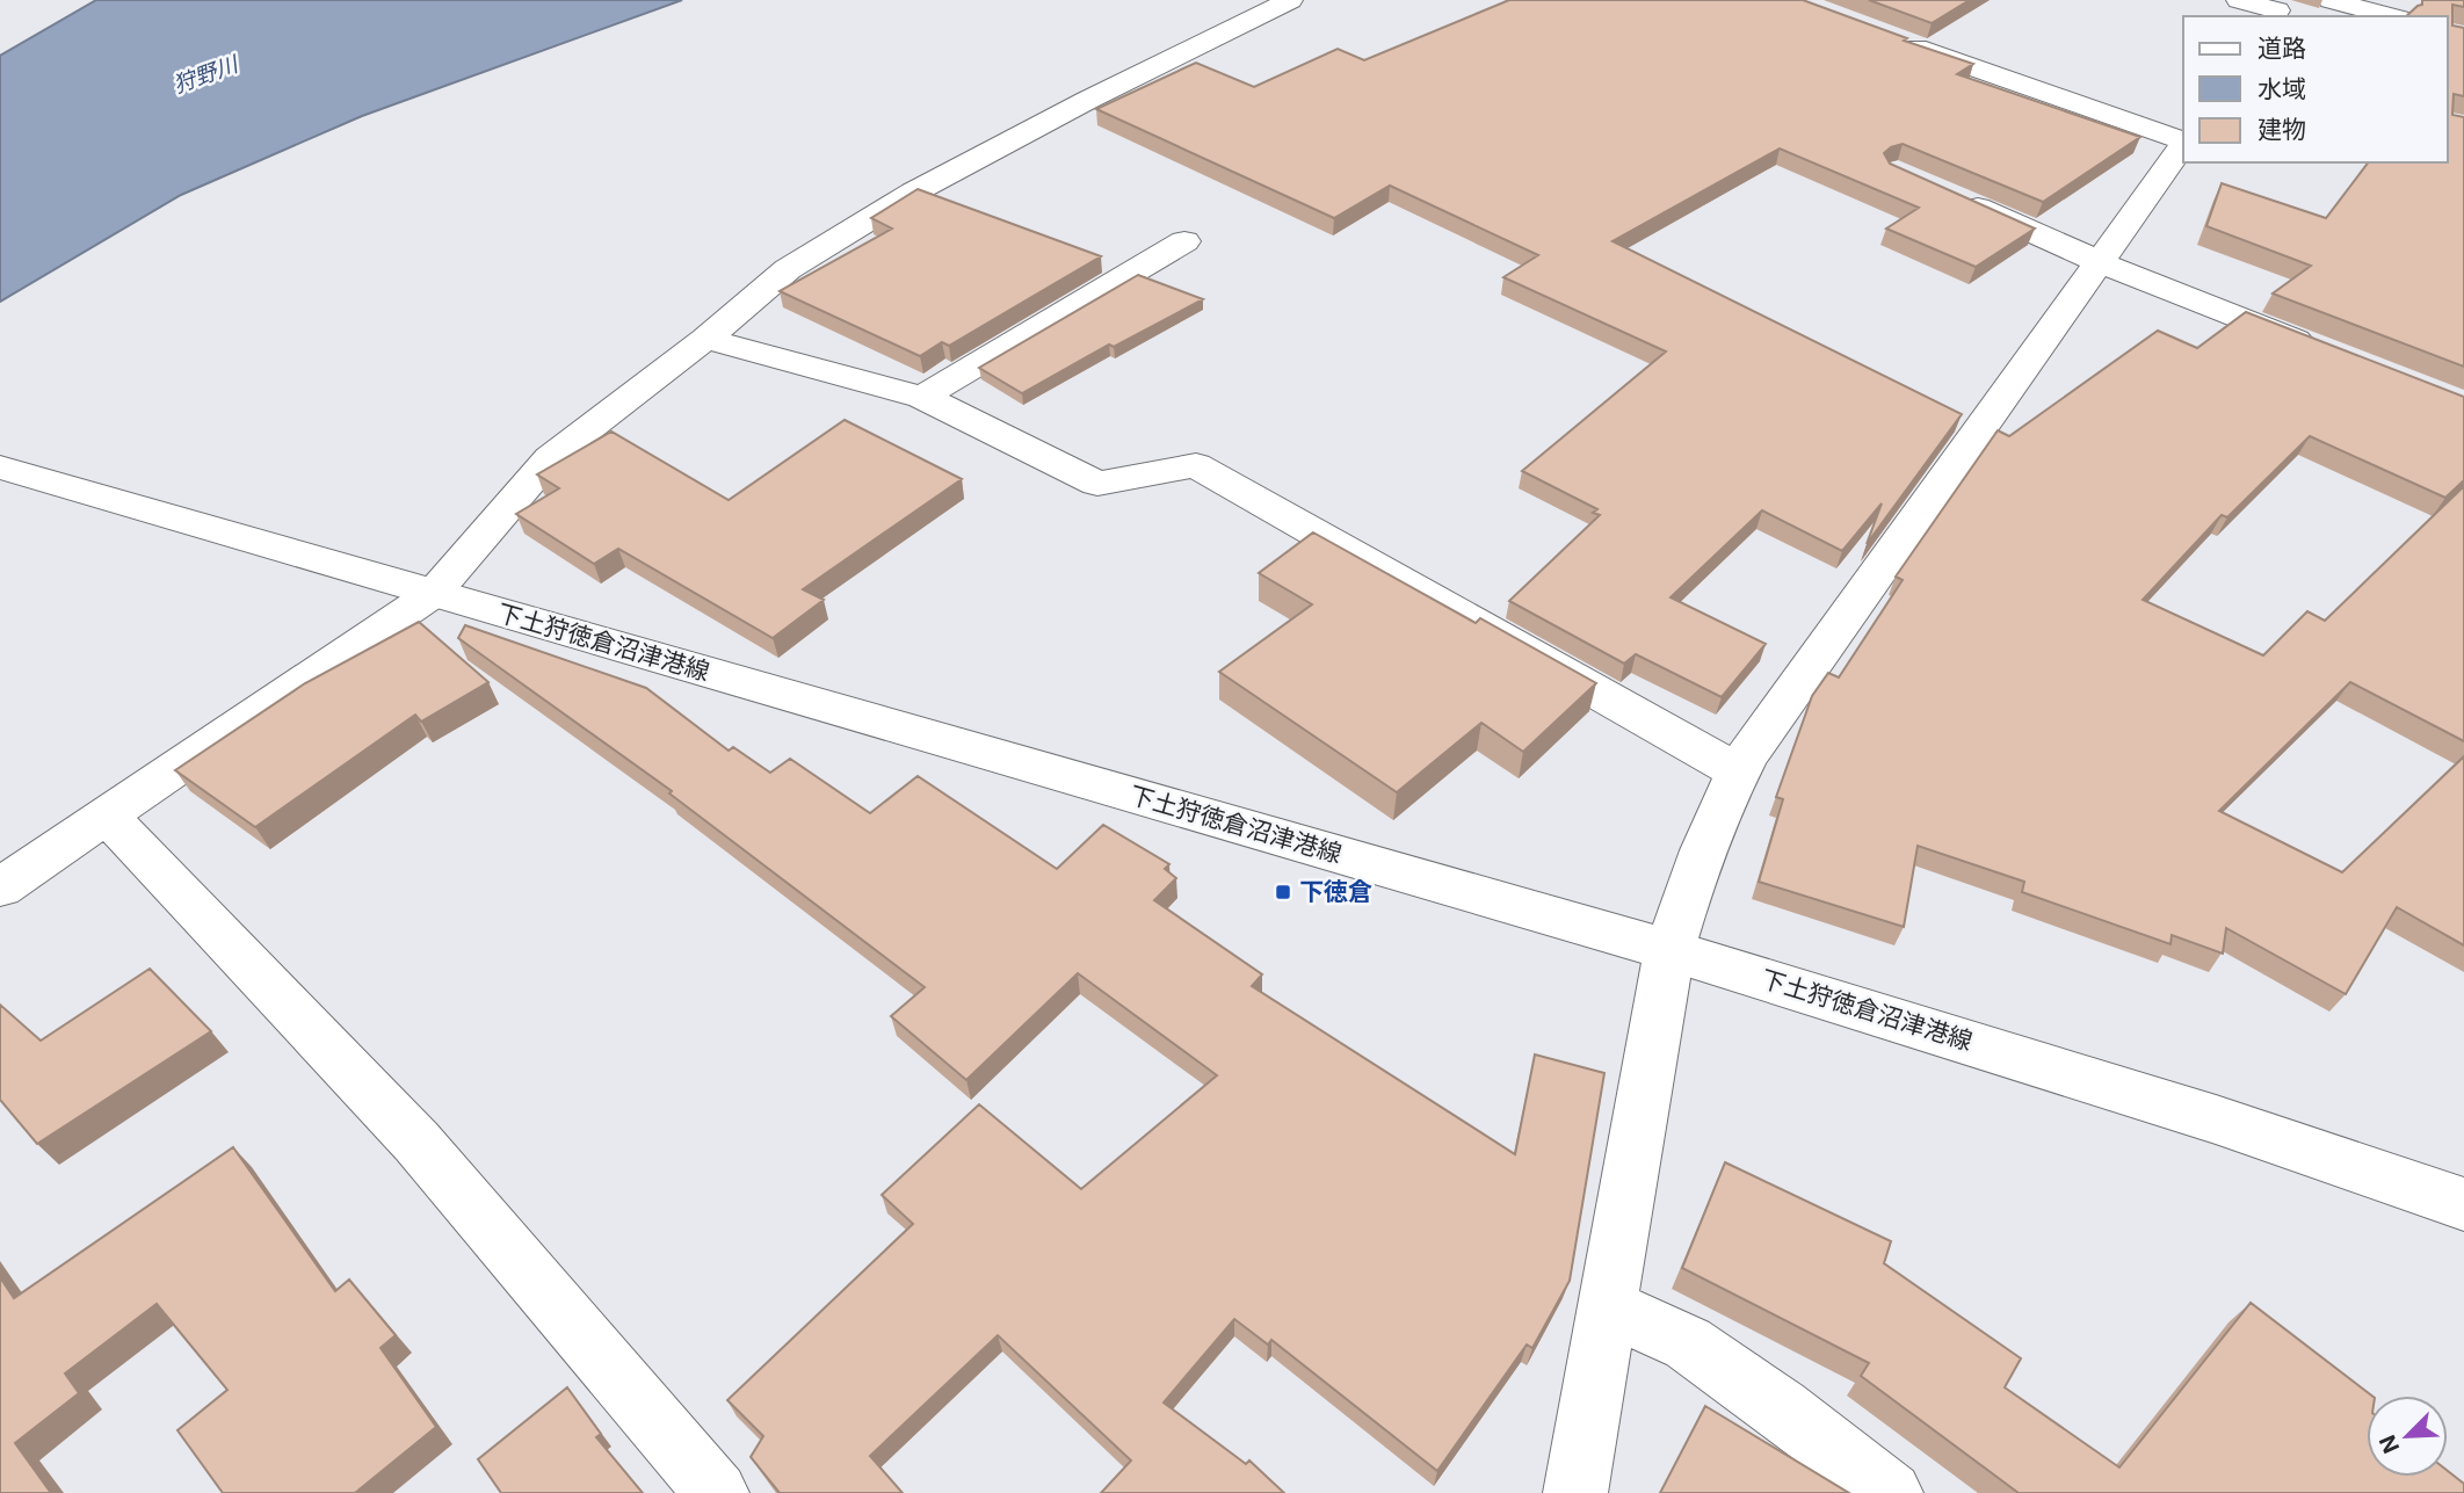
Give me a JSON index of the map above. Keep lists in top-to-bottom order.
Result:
{
  "streets": {
    "street": ["下土狩徳倉沼津港線"]
  },
  "water": ["狩野川"],
  "places": {
    "transit": ["下徳倉"]
  },
  "legend": ["道路", "水域", "建物"],
  "north": "bottom left"
}
